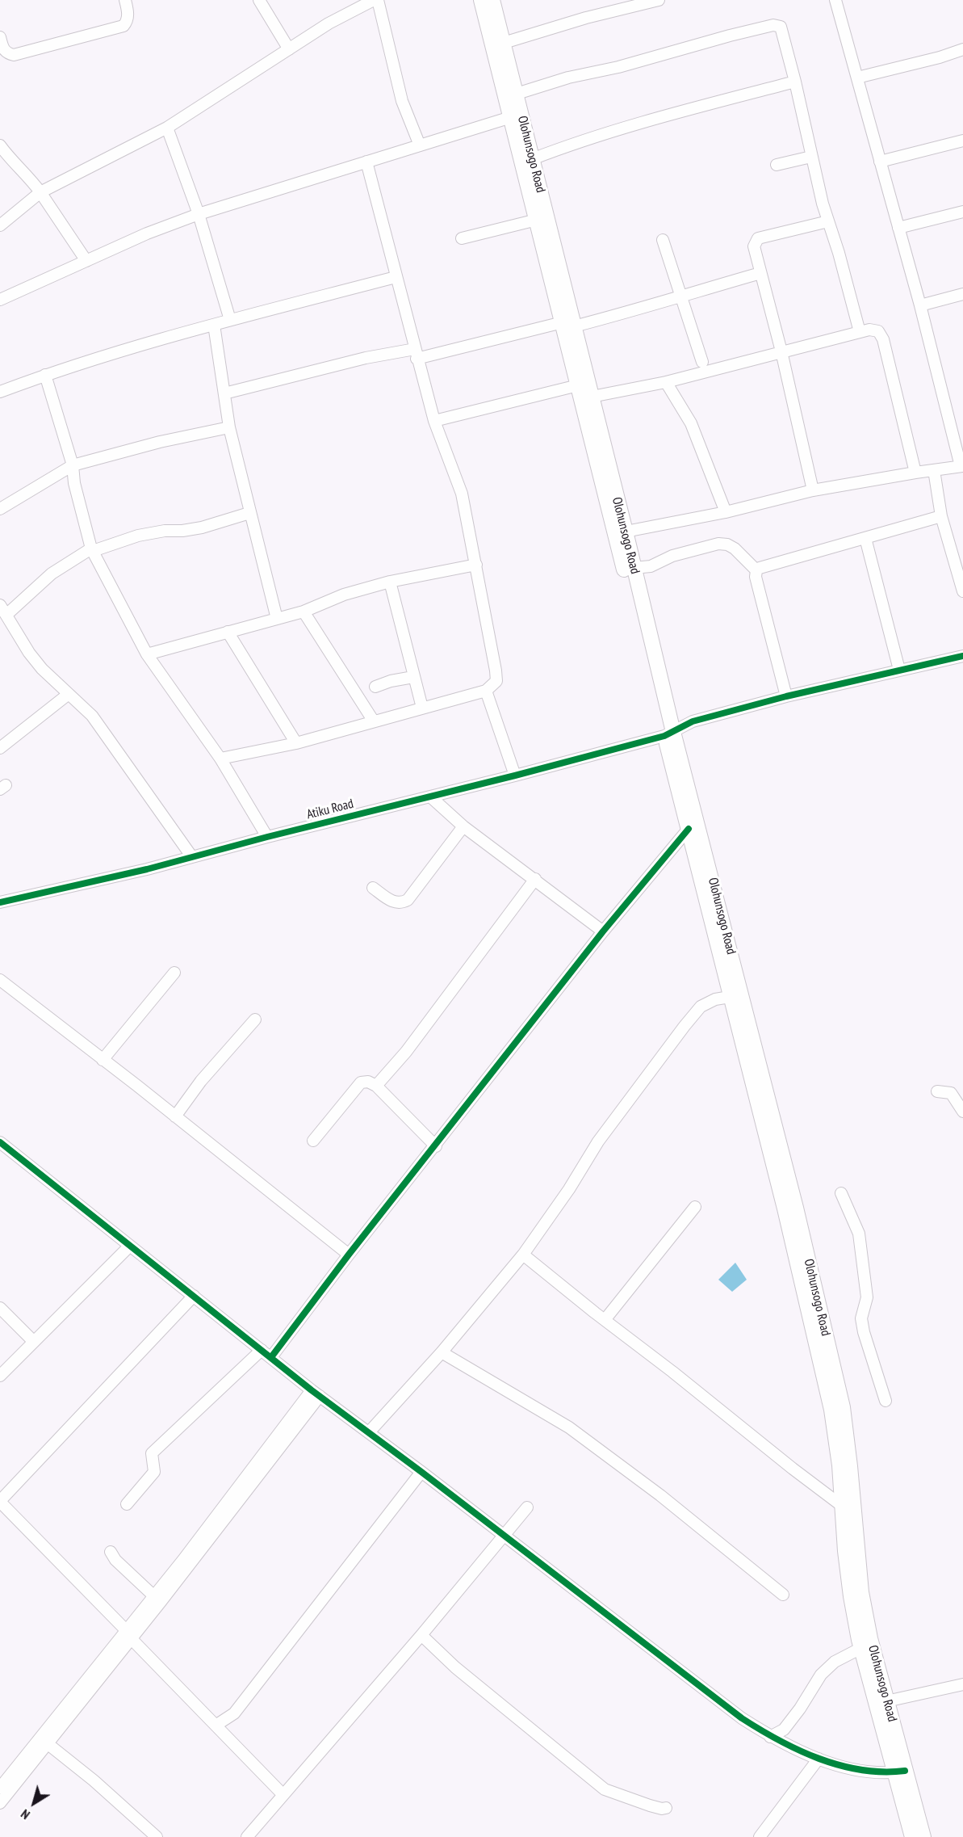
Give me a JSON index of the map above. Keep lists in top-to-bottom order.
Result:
{
  "streets": {
    "main road": ["Olohunsogo Road"],
    "street": ["Atiku Road"]
  },
  "crossings": [
    ["Olohunsogo Road", "Atiku Road"]
  ],
  "north": "bottom left"
}
